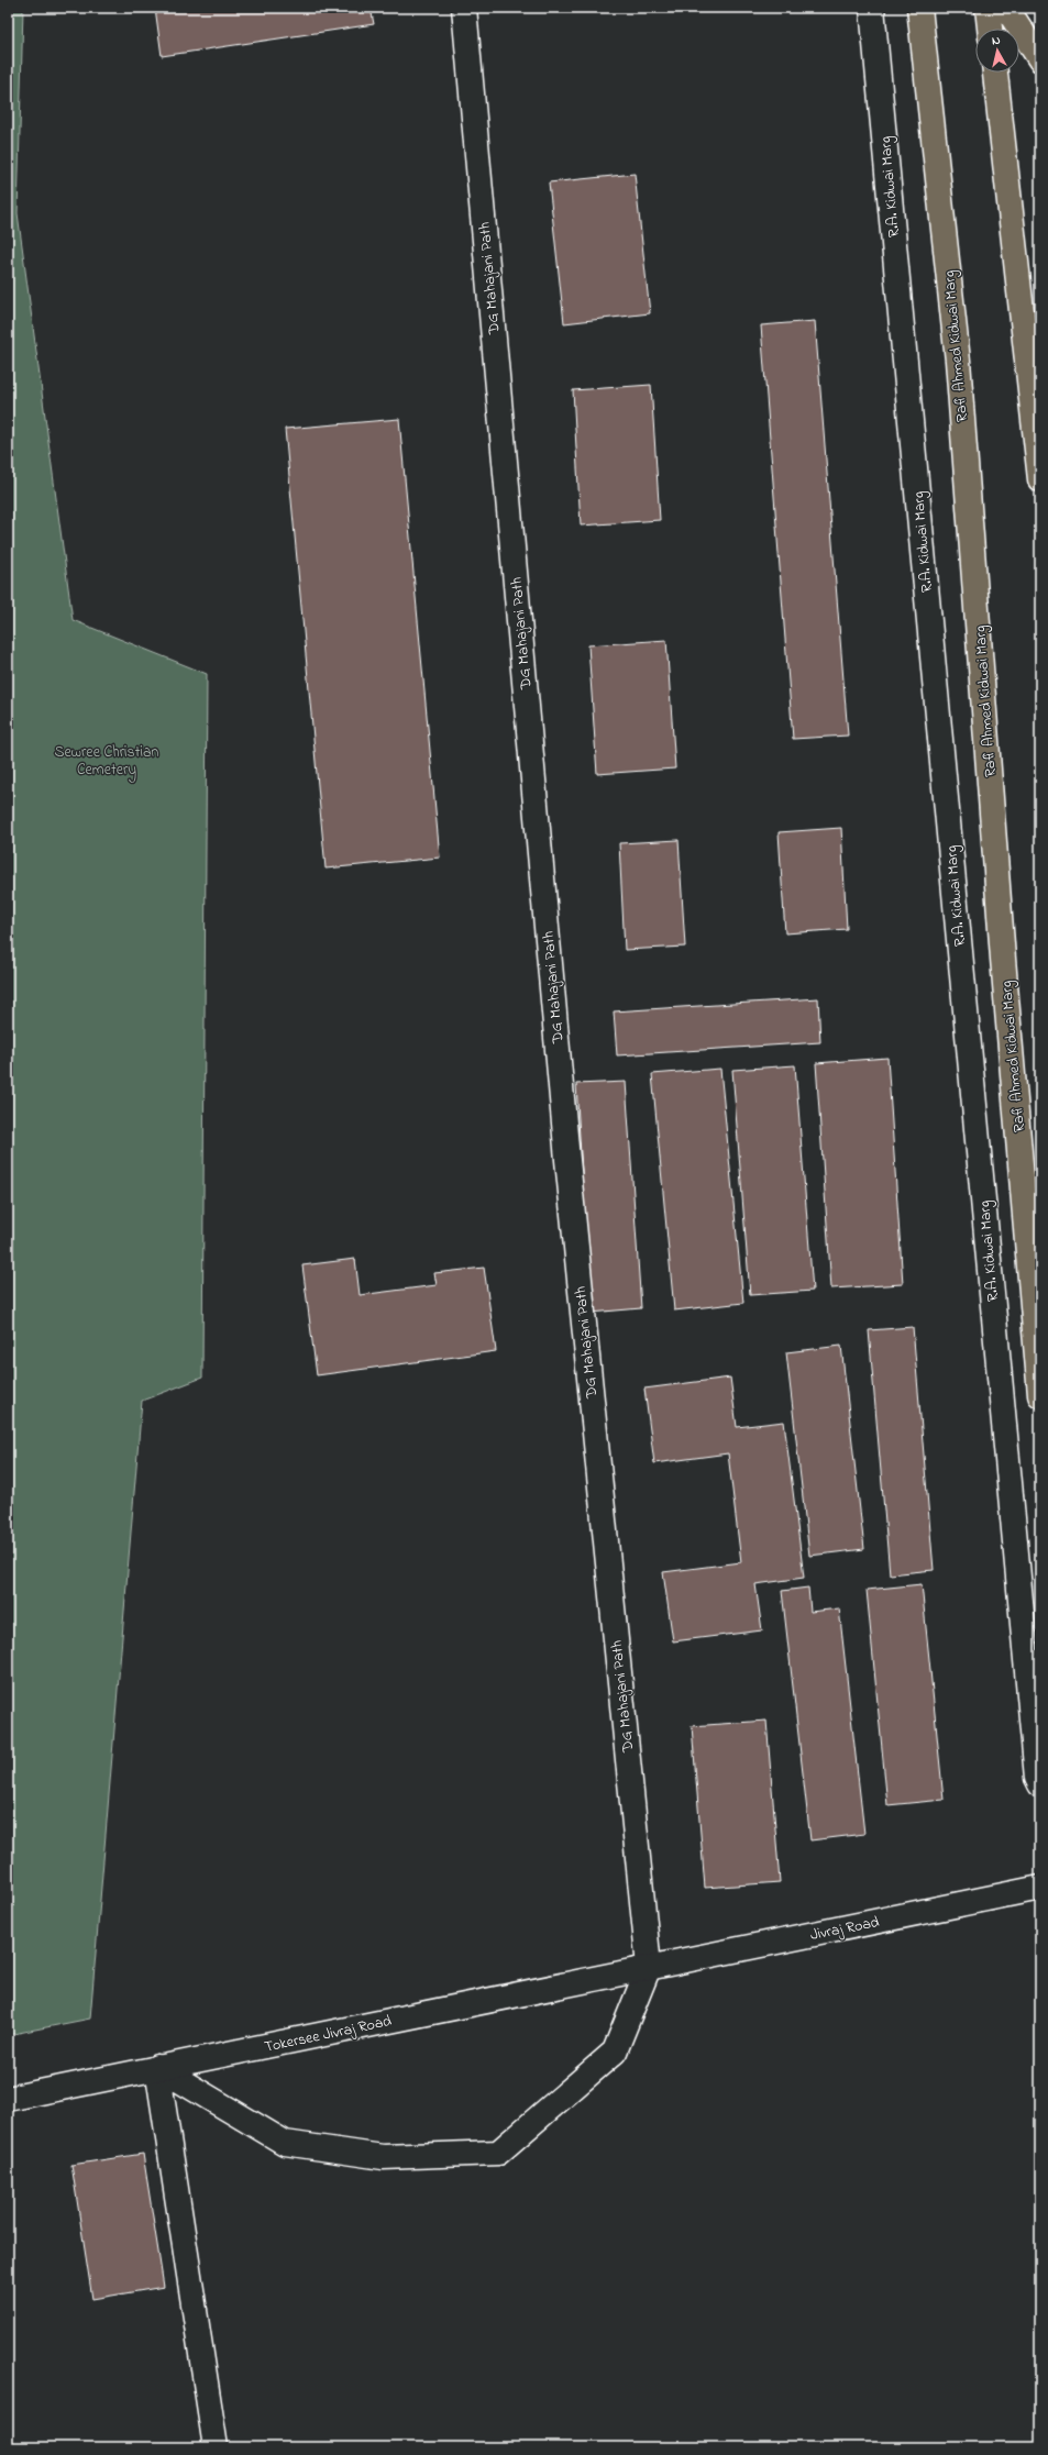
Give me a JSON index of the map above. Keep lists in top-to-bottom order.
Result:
{
  "streets": {
    "main road": ["Rafi Ahmed Kidwai Marg"],
    "street": [
      "R.A. Kidwai Marg",
      "DG Mahajani Path",
      "Jivraj Road",
      "Tokersee Jivraj Road"
    ]
  },
  "crossings": [
    ["DG Mahajani Path", "Jivraj Road"],
    ["DG Mahajani Path", "Tokersee Jivraj Road"],
    ["Jivraj Road", "Tokersee Jivraj Road"]
  ],
  "parks": ["Sewree Christian Cemetery"],
  "north": "top"
}
